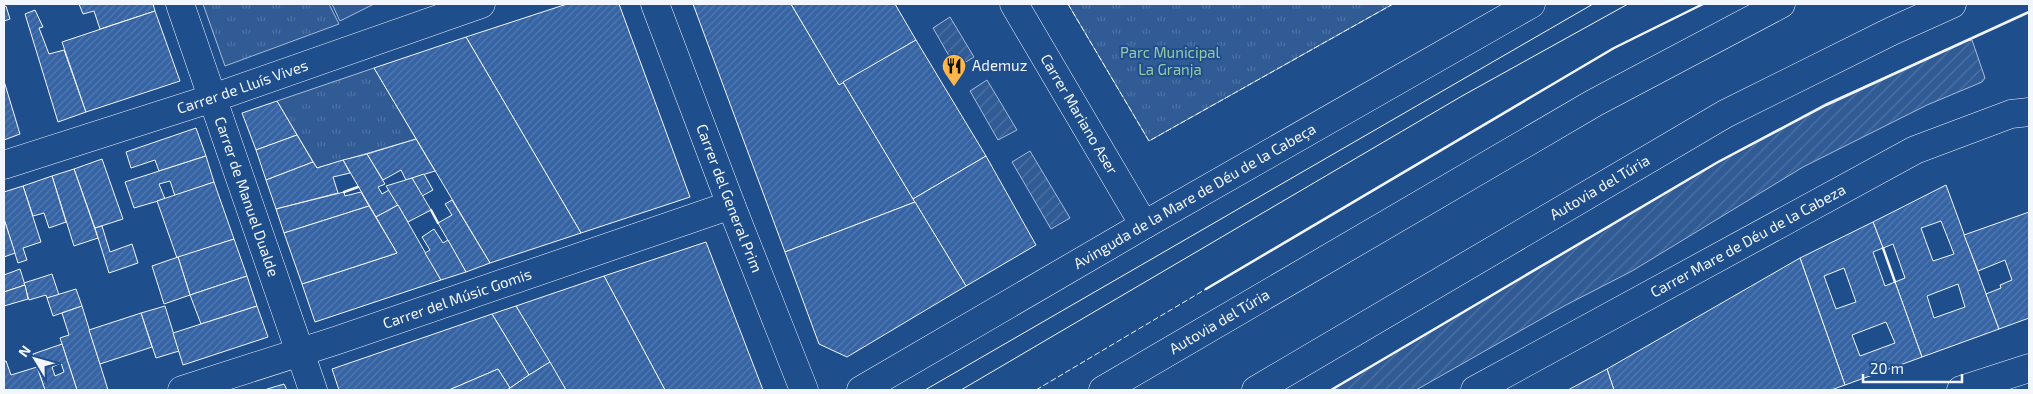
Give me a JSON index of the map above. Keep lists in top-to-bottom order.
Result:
{
  "streets": {
    "main road": [
      "Carrer de Lluís Vives",
      "Carrer Mariano Aser",
      "Autovia del Túria",
      "Avinguda de la Mare de Déu de la Cabeça",
      "Carrer de Manuel Dualde",
      "Carrer del General Prim",
      "Carrer Mare de Déu de la Cabeza",
      "Carrer del Músic Gomis"
    ]
  },
  "crossings": [
    ["Carrer de Lluís Vives", "Carrer de Manuel Dualde"],
    ["Carrer Mariano Aser", "Avinguda de la Mare de Déu de la Cabeça"],
    ["Carrer de Manuel Dualde", "Carrer del Músic Gomis"],
    ["Carrer del General Prim", "Carrer del Músic Gomis"]
  ],
  "parks": ["Parc Municipal La Granja"],
  "places": {
    "restaurant": ["Ademuz"]
  },
  "scale_bar": "20 m",
  "north": "top left"
}
